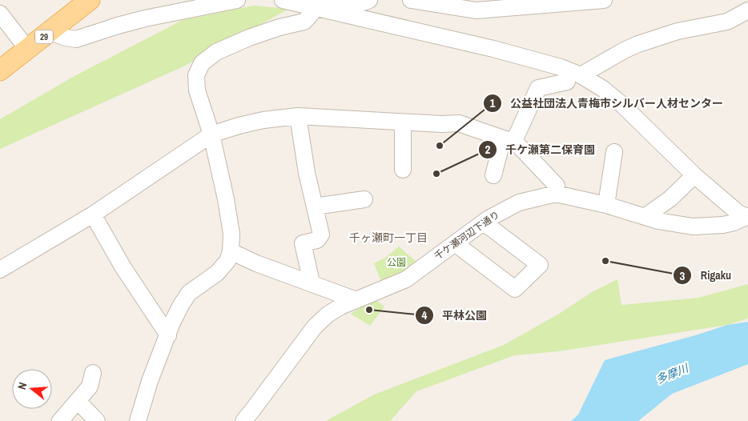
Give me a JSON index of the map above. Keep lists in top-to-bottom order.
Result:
{
  "streets": {
    "main road": ["29"],
    "street": ["千ケ瀬河辺下通り"]
  },
  "districts": ["千ヶ瀬町一丁目"],
  "water": ["多摩川"],
  "parks": ["公園"],
  "places": [
    "公益社団法人青梅市シルバー人材センター",
    "千ケ瀬第二保育園",
    "Rigaku",
    "平林公園"
  ],
  "north": "left"
}
